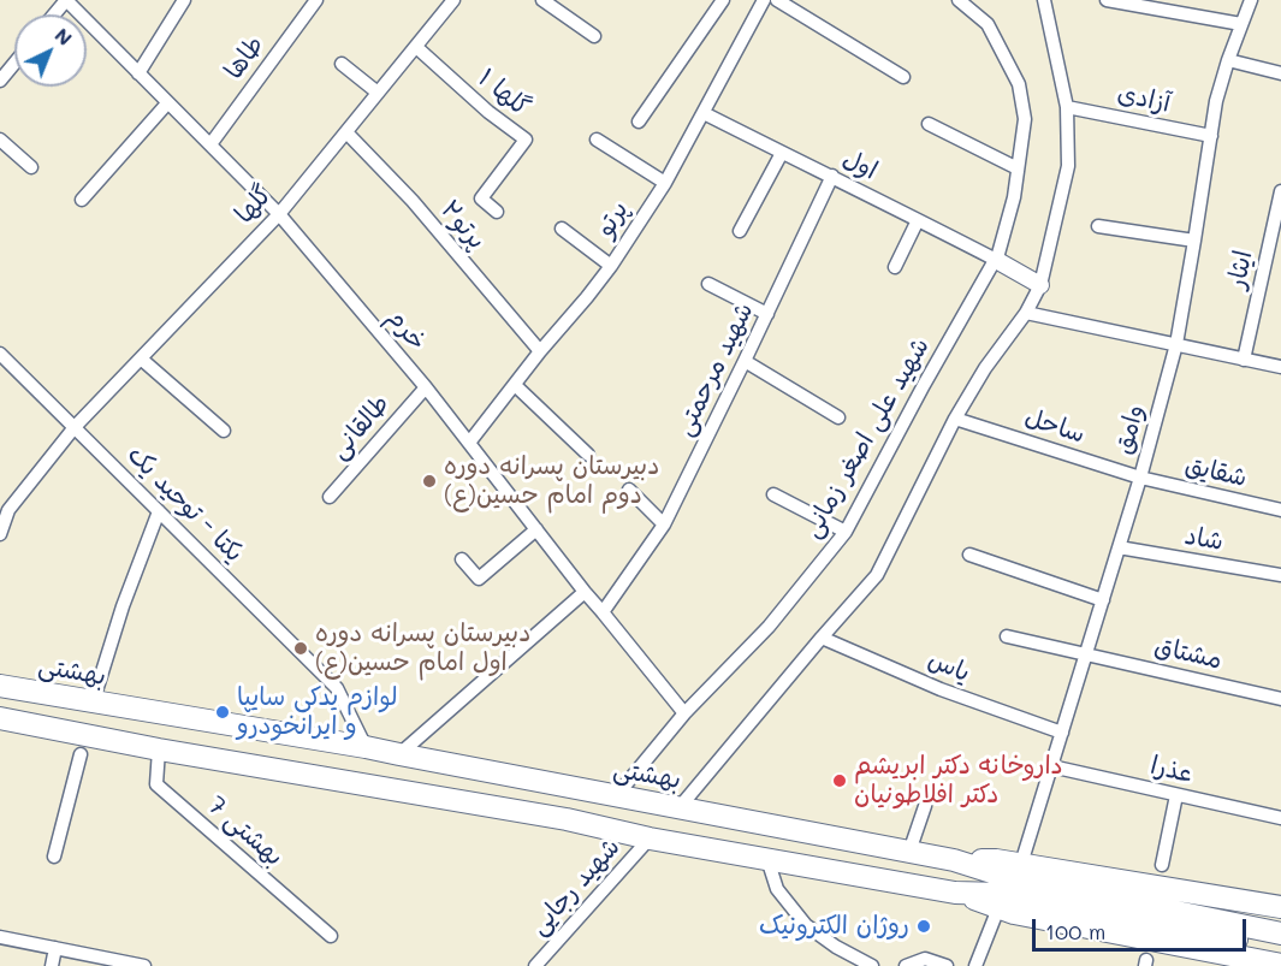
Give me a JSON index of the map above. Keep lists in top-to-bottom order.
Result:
{
  "streets": {
    "main road": ["بهشتی"],
    "street": [
      "طاها",
      "گلها ۱",
      "آزادی",
      "اول",
      "گلها",
      "پرتو",
      "پرتو۲",
      "ایثار",
      "خرم",
      "شهید مرحمتی",
      "ساحل",
      "طالقانی",
      "وامق",
      "شهید علی اصغر زمانی",
      "شقایق",
      "یکتا - توحید یک",
      "شاد",
      "مشتاق",
      "یاس",
      "عذرا",
      "بهشتی 7",
      "شهید رجایی"
    ]
  },
  "crossings": [
    ["طاها", "خرم"],
    ["گلها ۱", "گلها"],
    ["آزادی", "وامق"],
    ["اول", "پرتو"],
    ["اول", "شهید مرحمتی"],
    ["اول", "شهید علی اصغر زمانی"],
    ["گلها", "پرتو۲"],
    ["گلها", "خرم"],
    ["گلها", "یکتا - توحید یک"],
    ["پرتو", "پرتو۲"],
    ["پرتو", "خرم"],
    ["خرم", "شهید مرحمتی"],
    ["خرم", "طالقانی"],
    ["خرم", "شهید علی اصغر زمانی"],
    ["ساحل", "وامق"],
    ["ساحل", "شقایق"],
    ["وامق", "شقایق"],
    ["وامق", "شاد"],
    ["وامق", "مشتاق"],
    ["وامق", "یاس"],
    ["وامق", "عذرا"],
    ["شهید علی اصغر زمانی", "بهشتی"],
    ["یکتا - توحید یک", "بهشتی"]
  ],
  "places": [
    "دبیرستان پسرانه دوره دوم امام حسین(ع)",
    "دبیرستان پسرانه دوره اول امام حسین(ع)",
    "لوازم یدکی سایپا و ایرانخودرو",
    "داروخانه دکتر ابریشم دکتر افلاطونیان",
    "روژان الکترونیک"
  ],
  "scale_bar": "100 m",
  "north": "top right"
}
